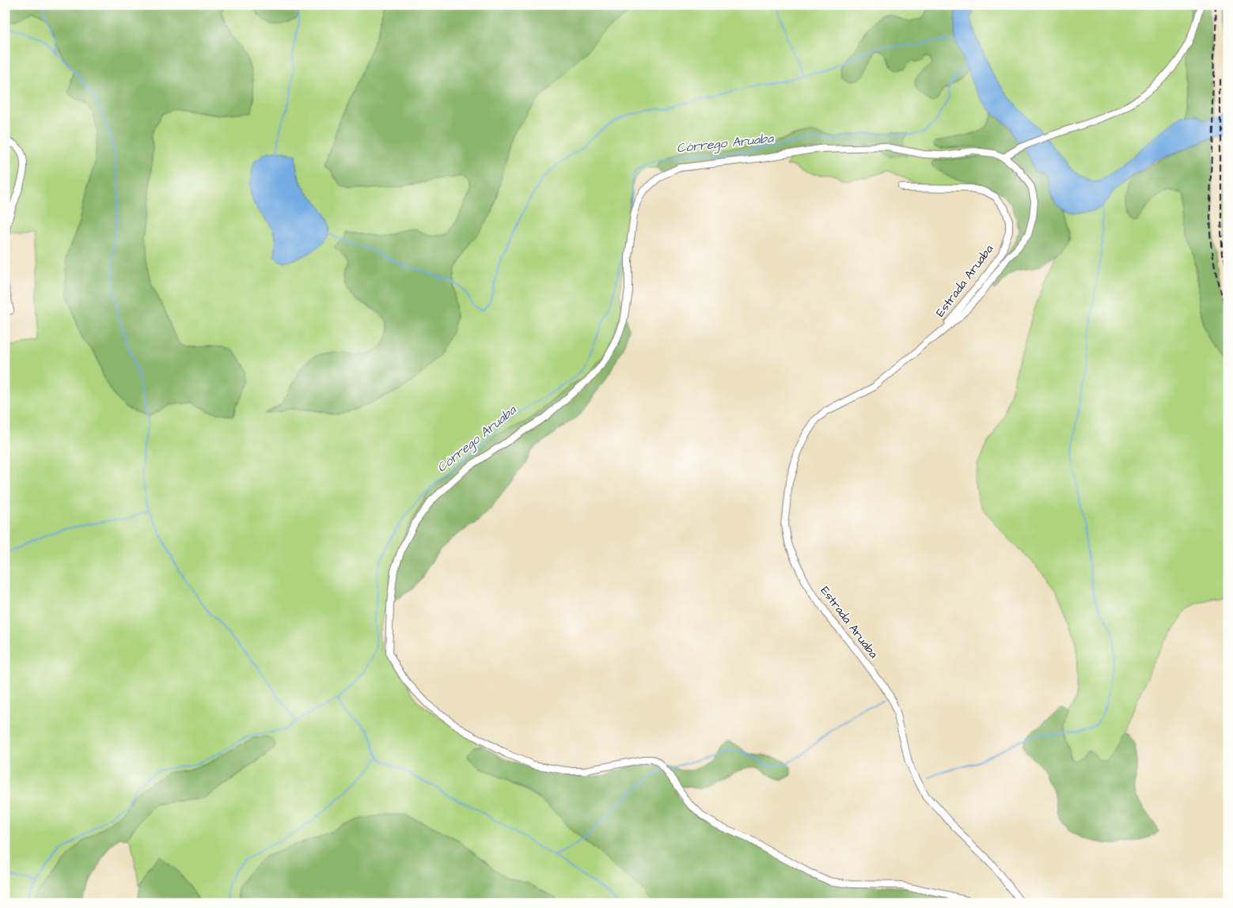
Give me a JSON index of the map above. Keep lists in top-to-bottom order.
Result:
{
  "streets": {
    "street": ["Estrada Aruaba"]
  },
  "water": ["Córrego Aruaba"]
}
